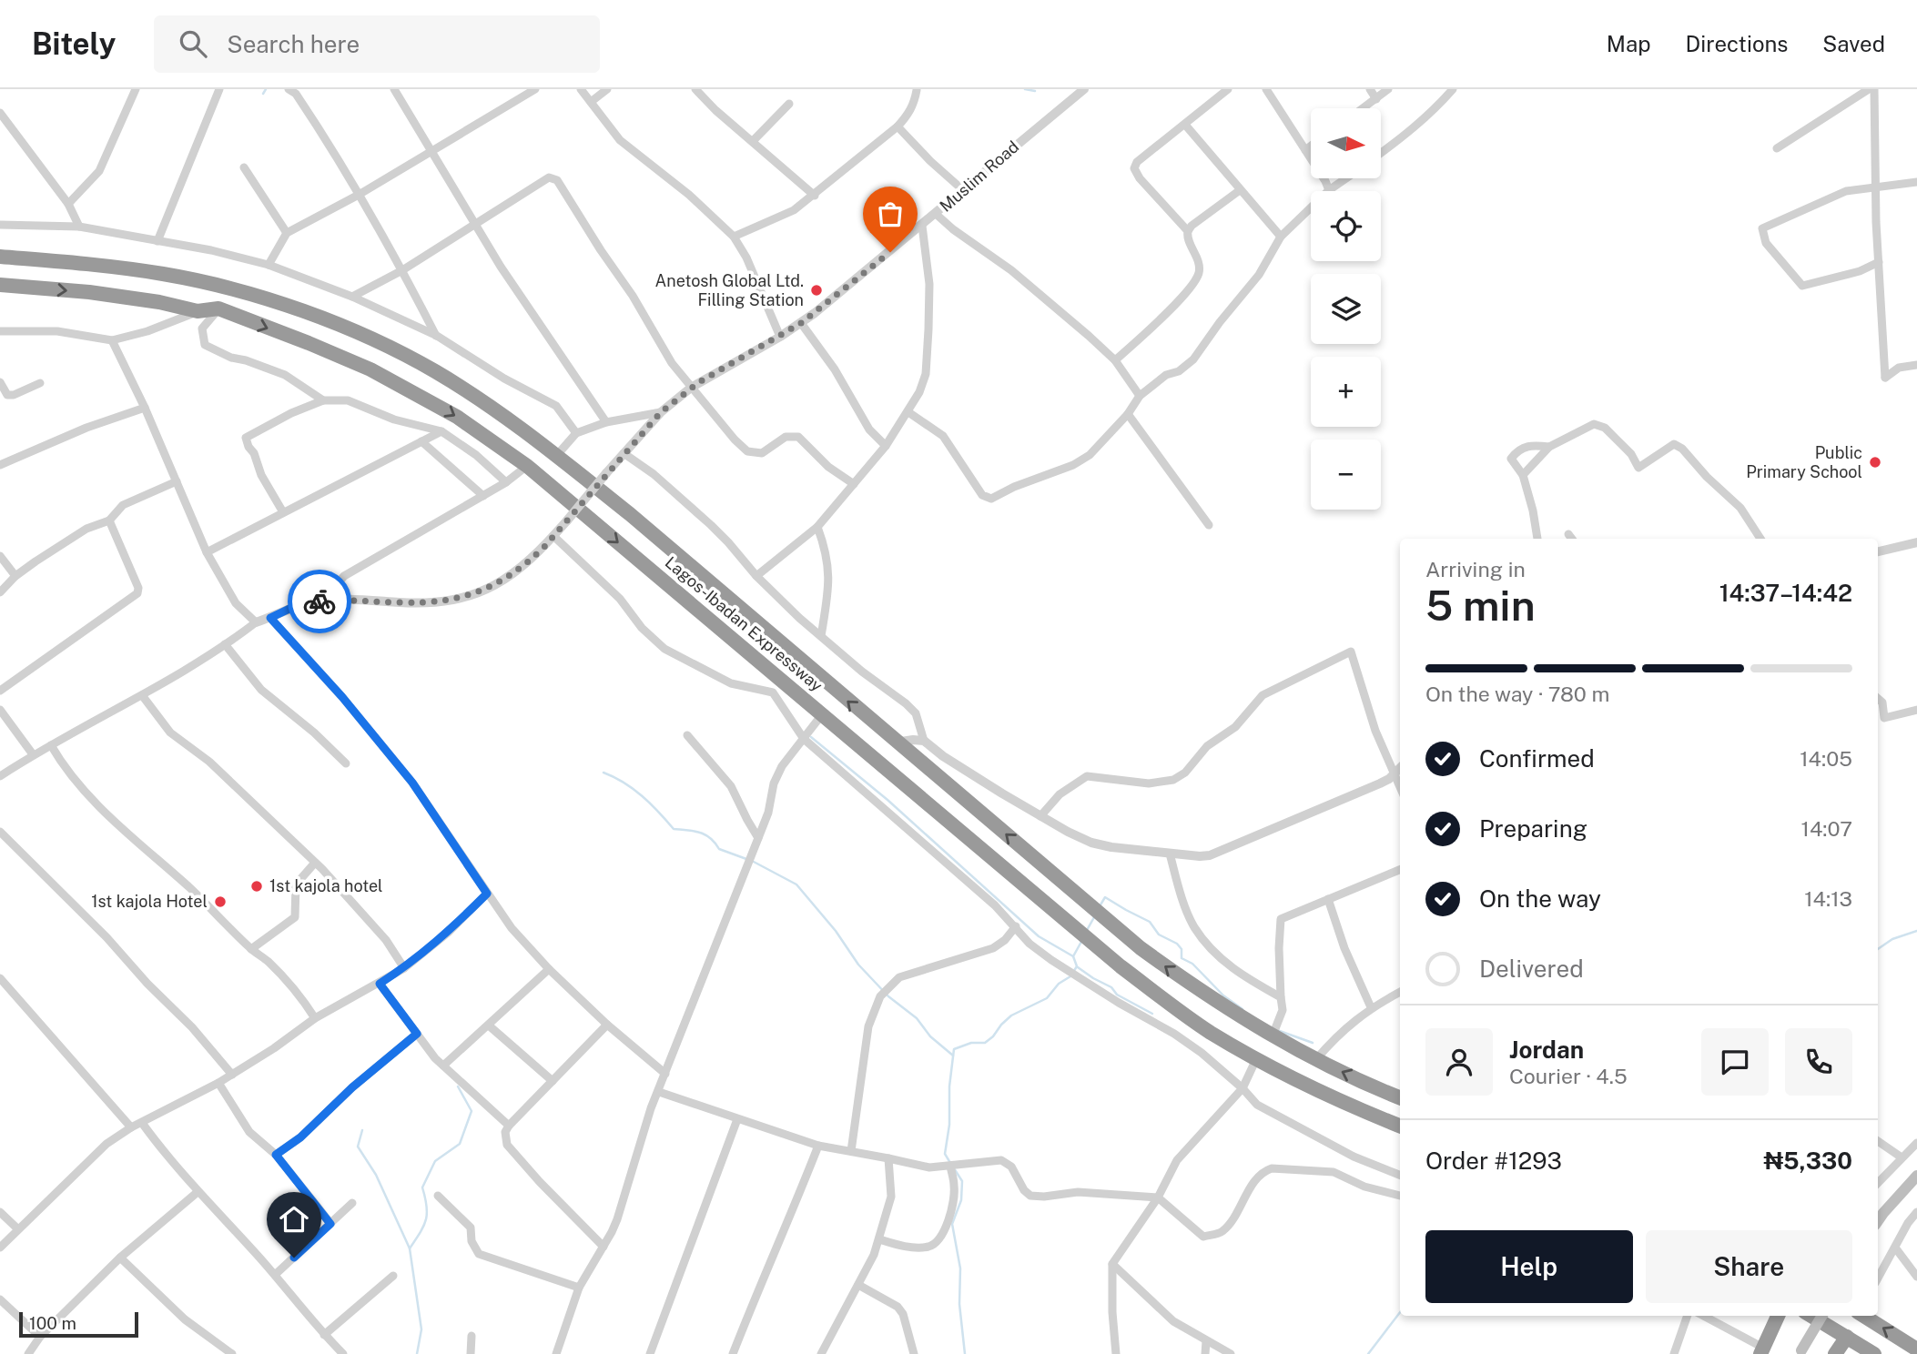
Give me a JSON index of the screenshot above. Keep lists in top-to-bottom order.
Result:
{
  "streets": {
    "highway": ["Lagos-Ibadan Expressway"],
    "street": ["Muslim Road"]
  },
  "places": [
    "Anetosh Global Ltd. Filling Station",
    "Public Primary School",
    "1st kajola hotel",
    "1st kajola Hotel"
  ],
  "scale_bar": "100 m",
  "north": "right",
  "page": {
    "header": "Bitely",
    "search": "Search here",
    "nav": ["Map", "Directions", "Saved"],
    "map_buttons": ["+", "−"],
    "heading": ["5 min", "Arriving in", "14:37–14:42"],
    "panel": [
      "Jordan",
      "Courier · 4.5",
      "Order #1293",
      "₦5,330"
    ],
    "bar": "On the way · 780 m",
    "list": [
      ["Confirmed", "14:05"],
      ["Preparing", "14:07"],
      ["On the way", "14:13"],
      "Delivered"
    ],
    "buttons": ["Help", "Share"],
    "scale": "100 m"
  }
}
